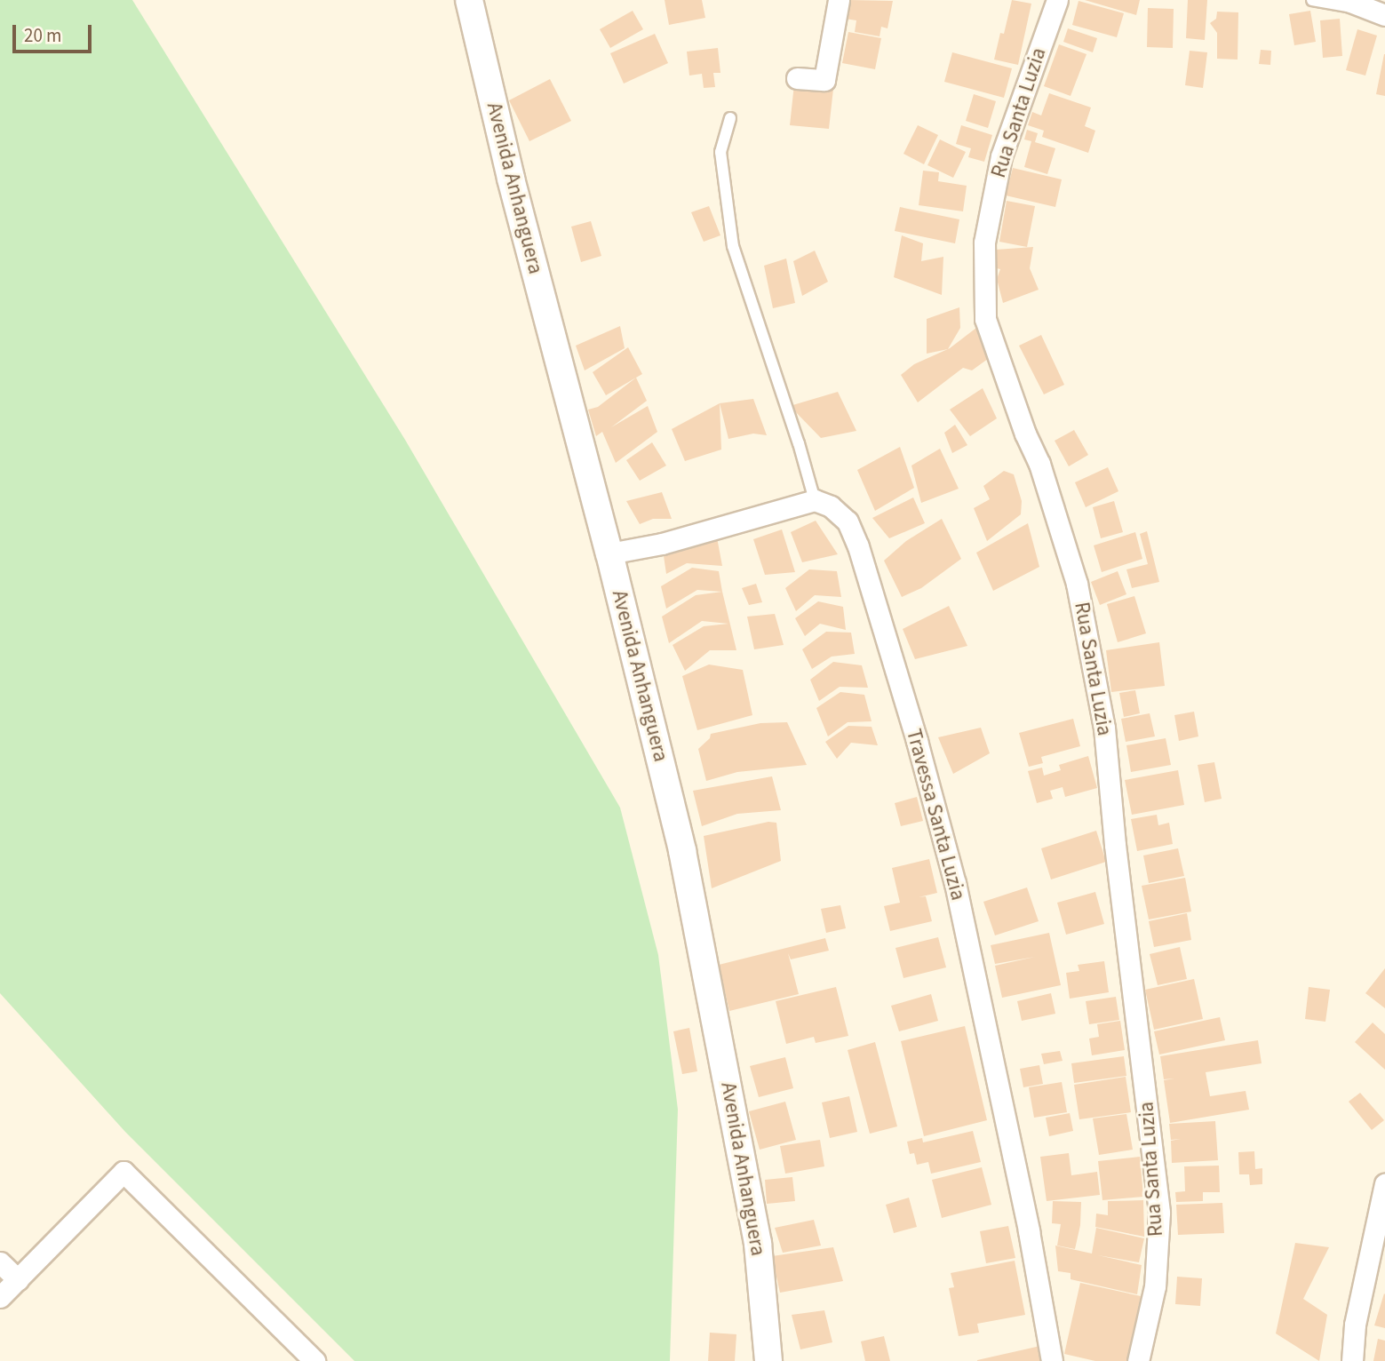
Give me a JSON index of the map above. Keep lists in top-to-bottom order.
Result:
{
  "streets": {
    "street": ["Rua Santa Luzia", "Avenida Anhanguera", "Travessa Santa Luzia"]
  },
  "scale_bar": "20 m"
}
